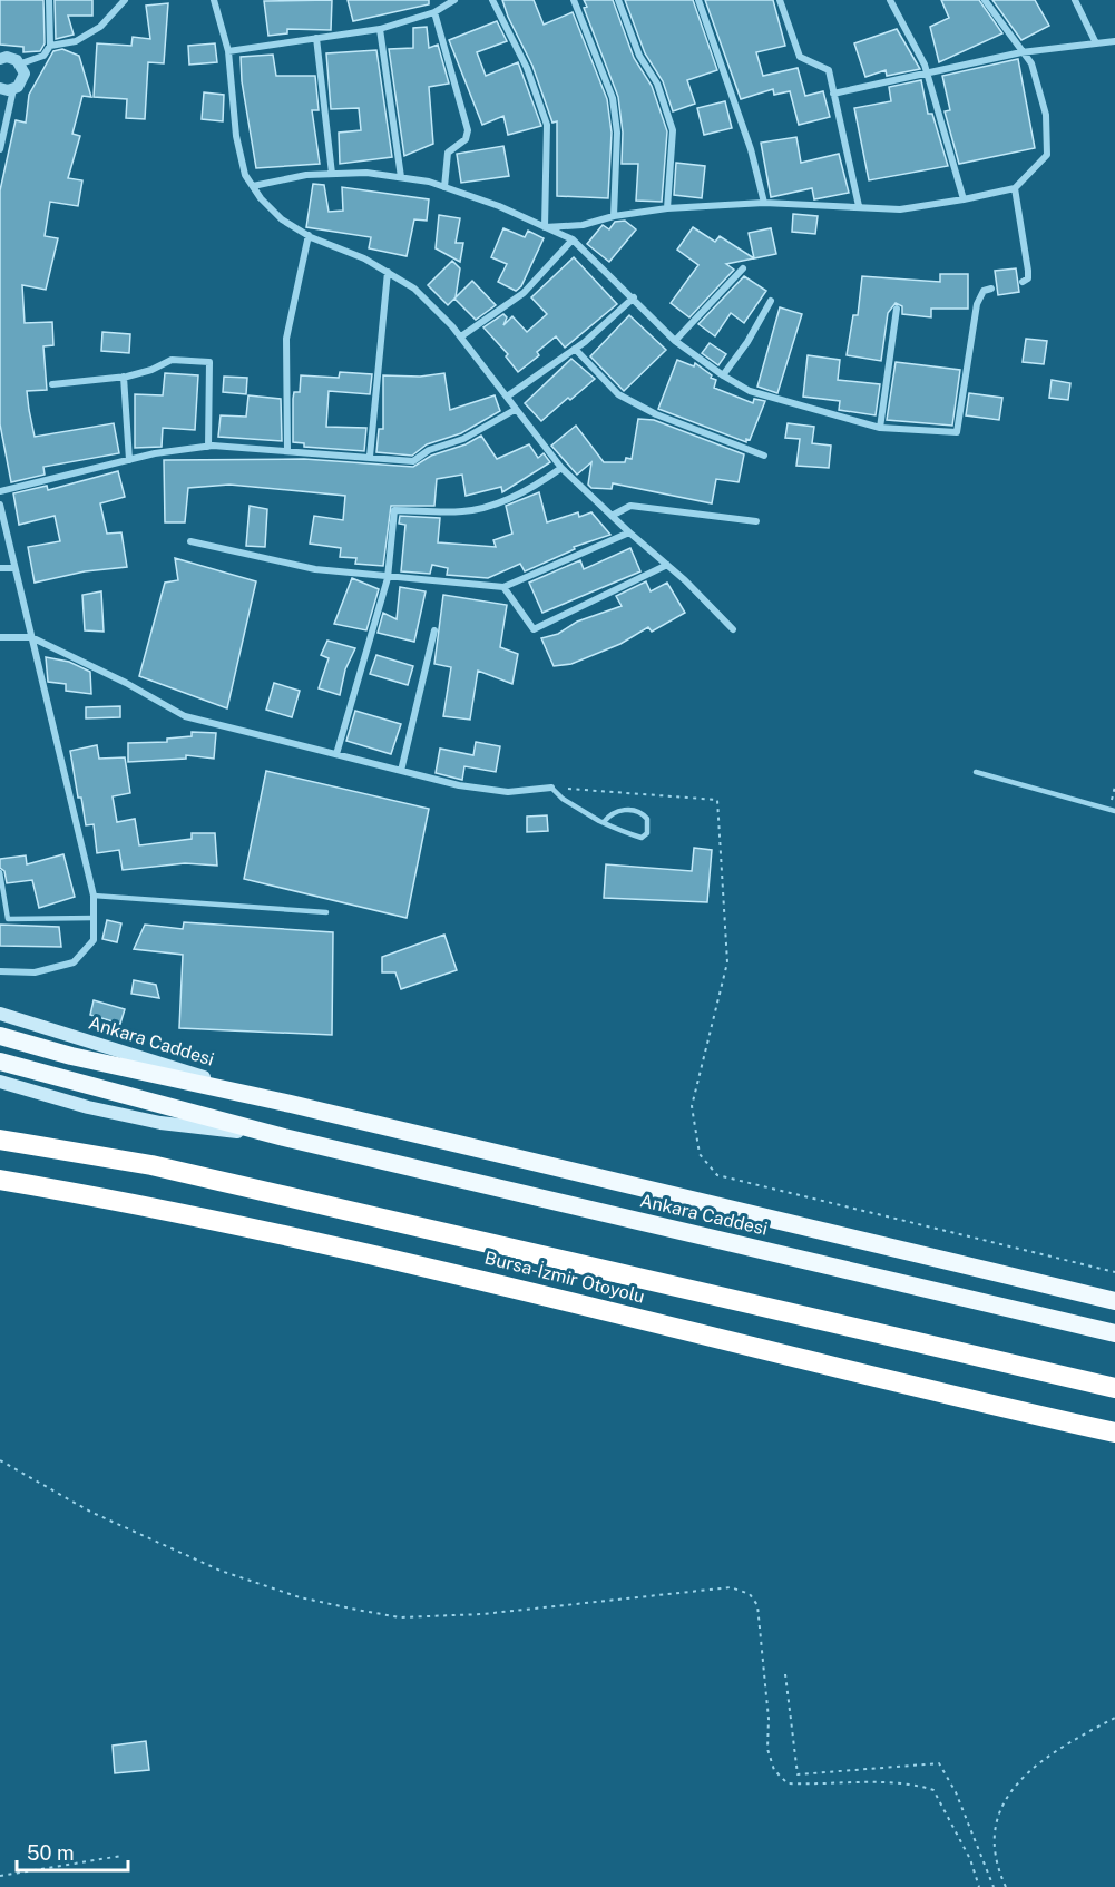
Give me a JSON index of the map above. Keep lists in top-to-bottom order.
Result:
{
  "streets": {
    "highway": ["Ankara Caddesi", "Bursa-İzmir Otoyolu"]
  },
  "scale_bar": "50 m"
}
